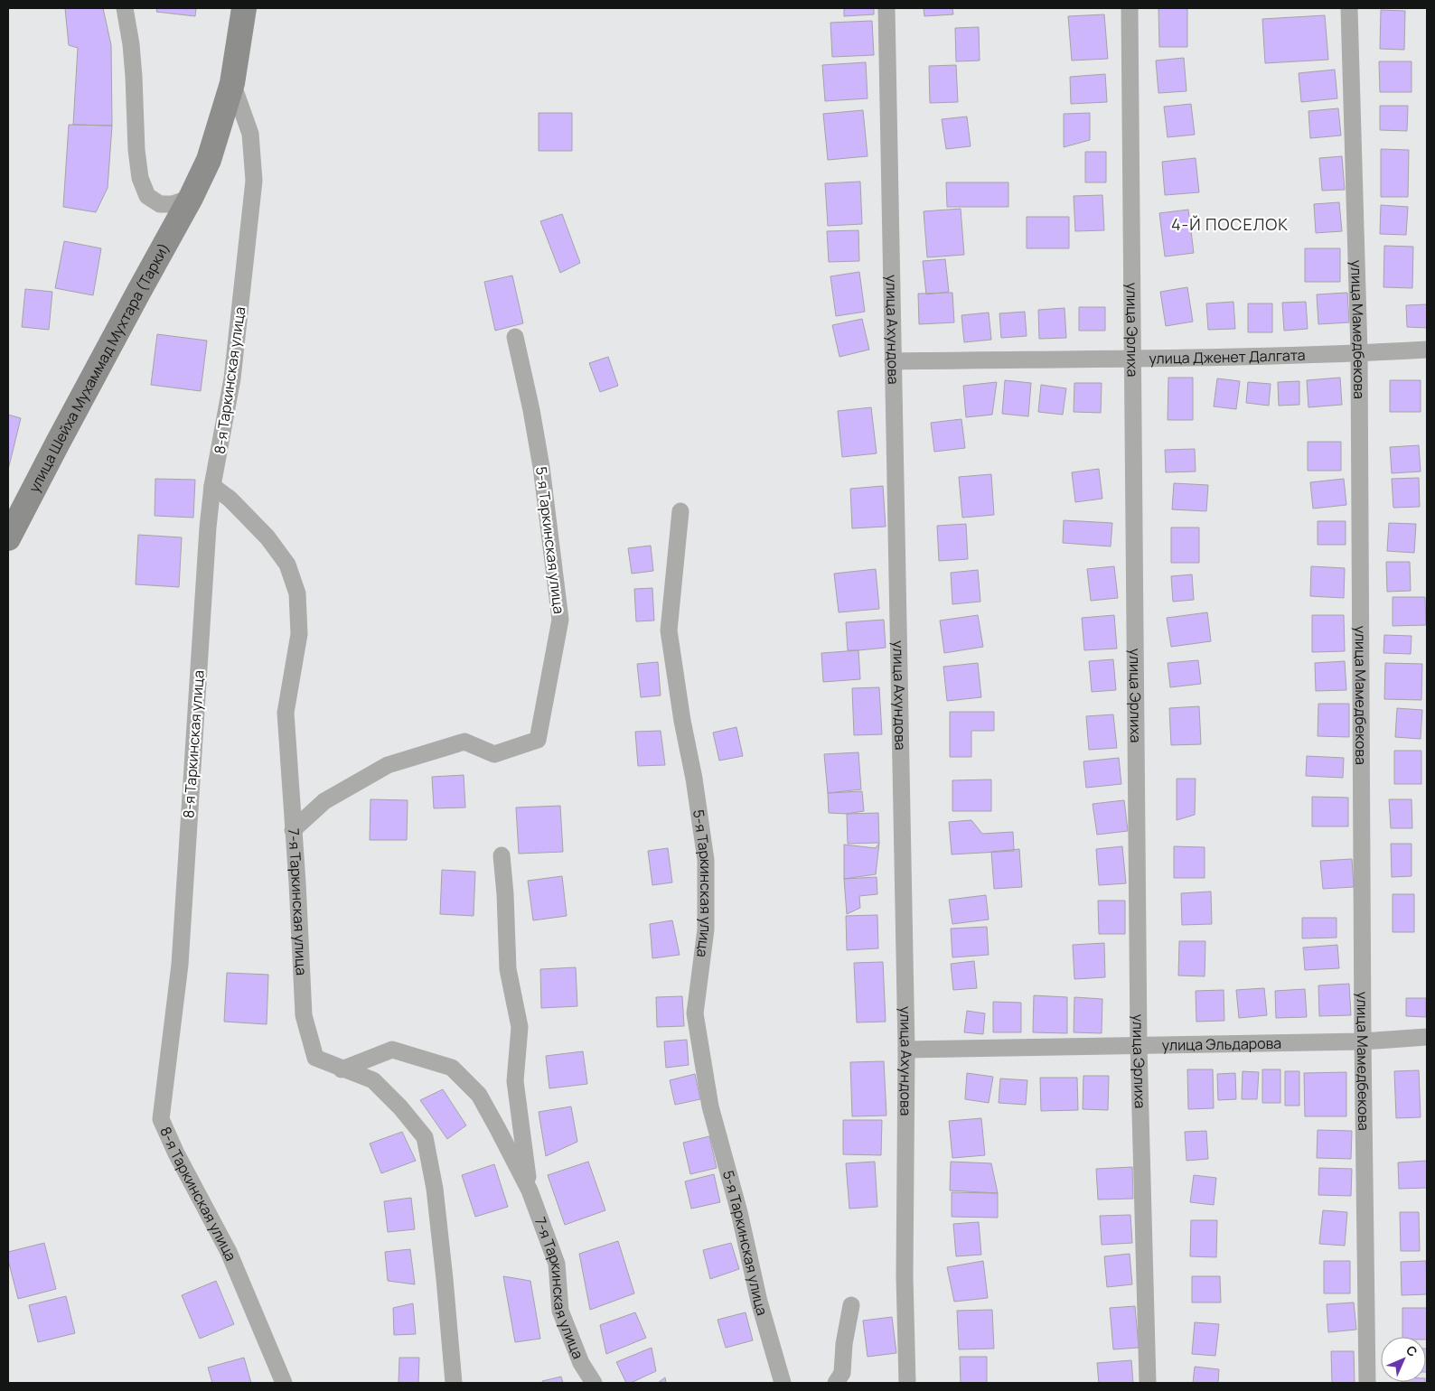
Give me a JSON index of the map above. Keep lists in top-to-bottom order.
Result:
{
  "streets": {
    "street": [
      "улица Ахундова",
      "улица Эрлиха",
      "улица Мамедбекова",
      "улица Дженет Далгата",
      "улица Шейха Мухаммад Мухтара (Тарки)",
      "8-я Таркинская улица",
      "5-я Таркинская улица",
      "7-я Таркинская улица",
      "улица Эльдарова"
    ]
  },
  "crossings": [
    ["улица Ахундова", "улица Дженет Далгата"],
    ["улица Ахундова", "улица Эльдарова"],
    ["улица Эрлиха", "улица Дженет Далгата"],
    ["улица Эрлиха", "улица Эльдарова"],
    ["улица Мамедбекова", "улица Дженет Далгата"],
    ["улица Мамедбекова", "улица Эльдарова"],
    ["улица Шейха Мухаммад Мухтара (Тарки)", "8-я Таркинская улица"],
    ["8-я Таркинская улица", "7-я Таркинская улица"],
    ["5-я Таркинская улица", "7-я Таркинская улица"]
  ],
  "districts": ["4-Й ПОСЕЛОК"],
  "north": "top right"
}
